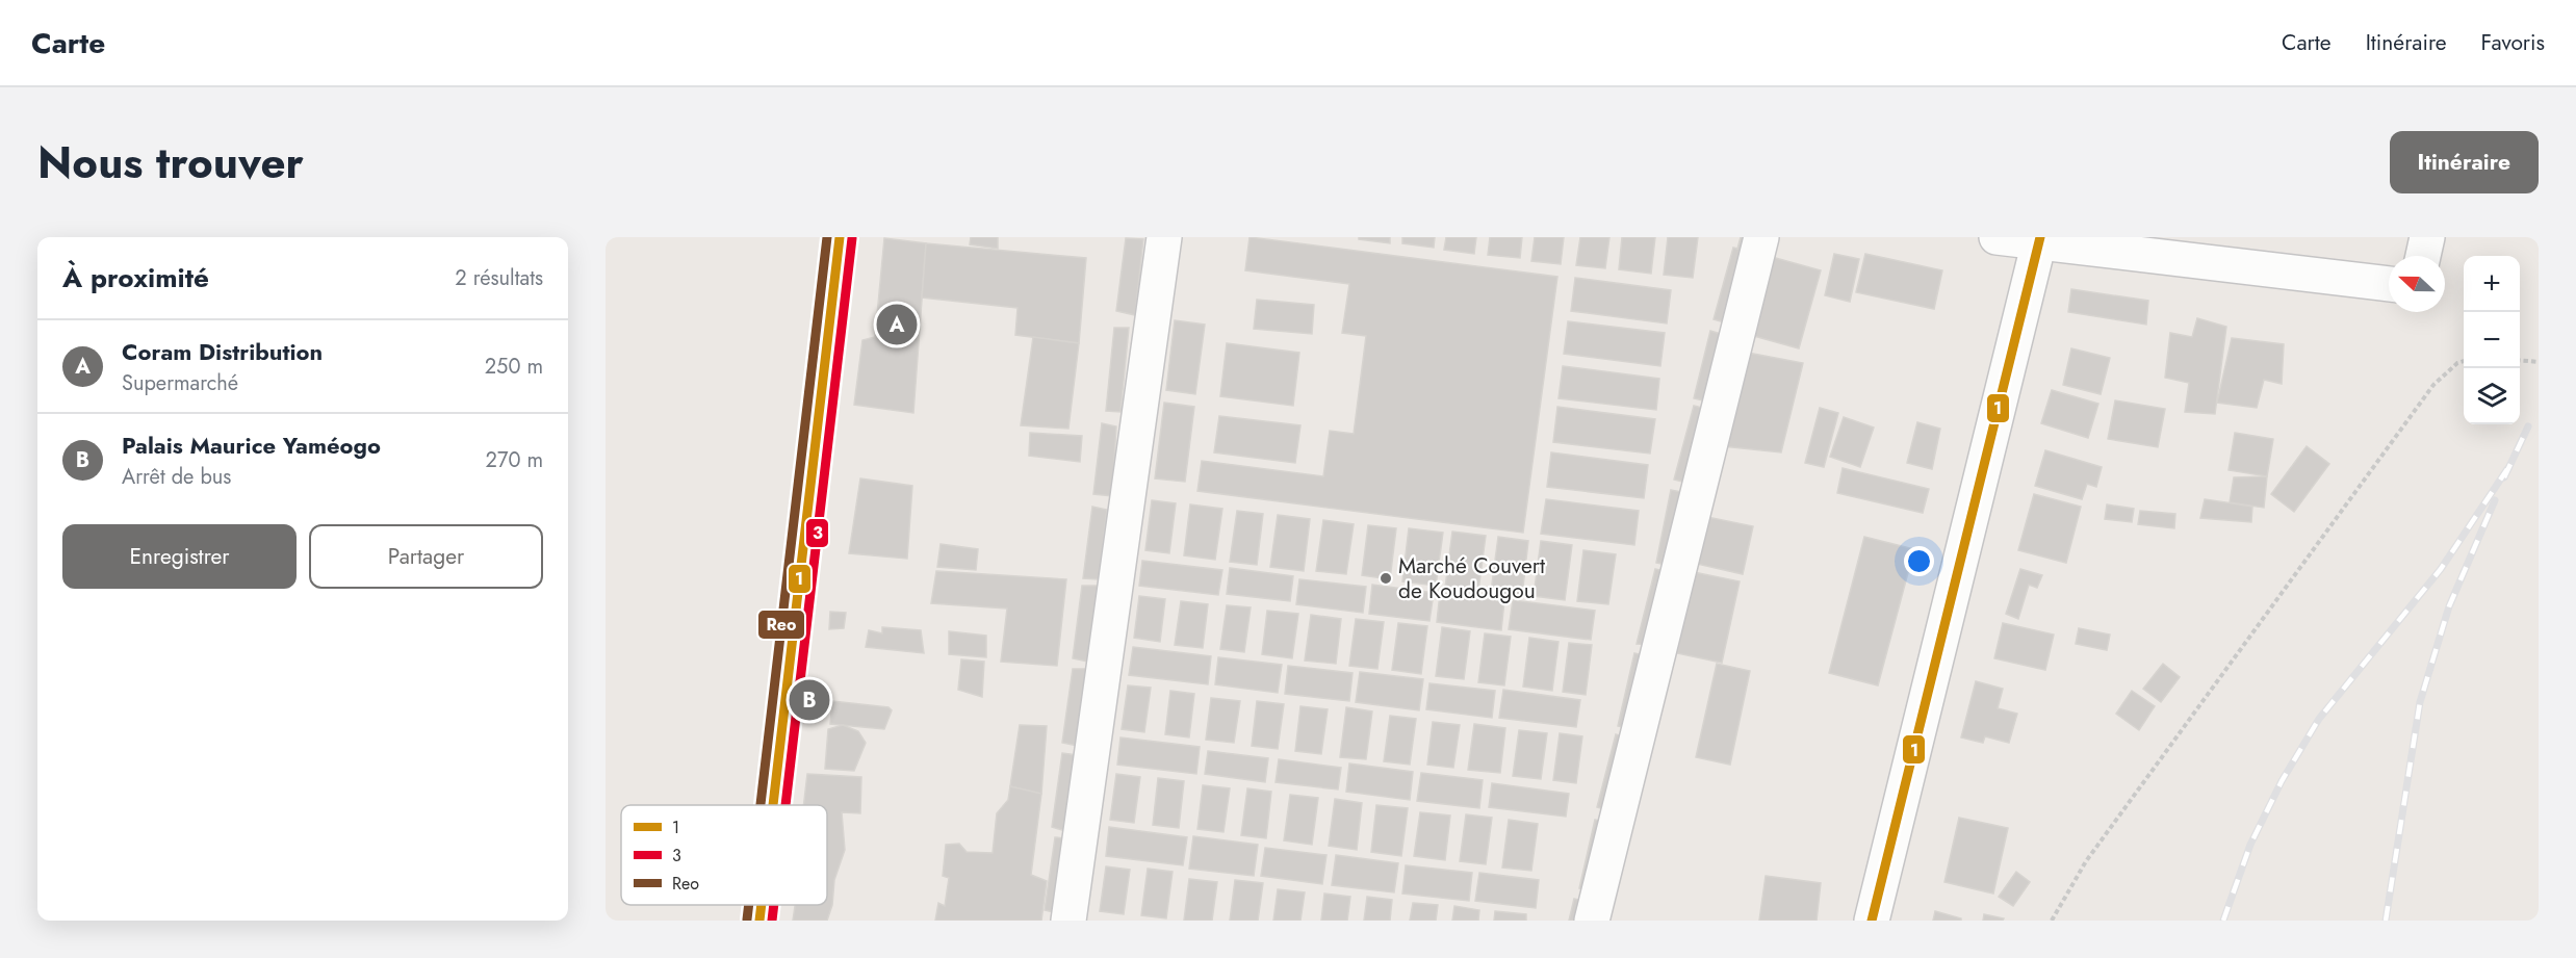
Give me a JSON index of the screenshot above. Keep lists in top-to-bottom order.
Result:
{
  "places": ["Marché Couvert de Koudougou"],
  "lines": ["transit line 1", "transit line Reo", "transit line 3"],
  "legend": ["1", "3", "Reo"],
  "north": "left",
  "page": {
    "header": "Carte",
    "nav": ["Carte", "Itinéraire", "Favoris"],
    "title": "Nous trouver",
    "buttons": [
      "Itinéraire",
      ["Enregistrer", "Partager"]
    ],
    "heading": ["À proximité", "2 résultats"],
    "map_buttons": ["+", "−"],
    "pins": ["A", "B"],
    "list": [
      {
        "mark": "A",
        "name": "Coram Distribution",
        "note": "Supermarché",
        "value": "250 m"
      },
      {
        "mark": "B",
        "name": "Palais Maurice Yaméogo",
        "note": "Arrêt de bus",
        "value": "270 m"
      }
    ]
  }
}
